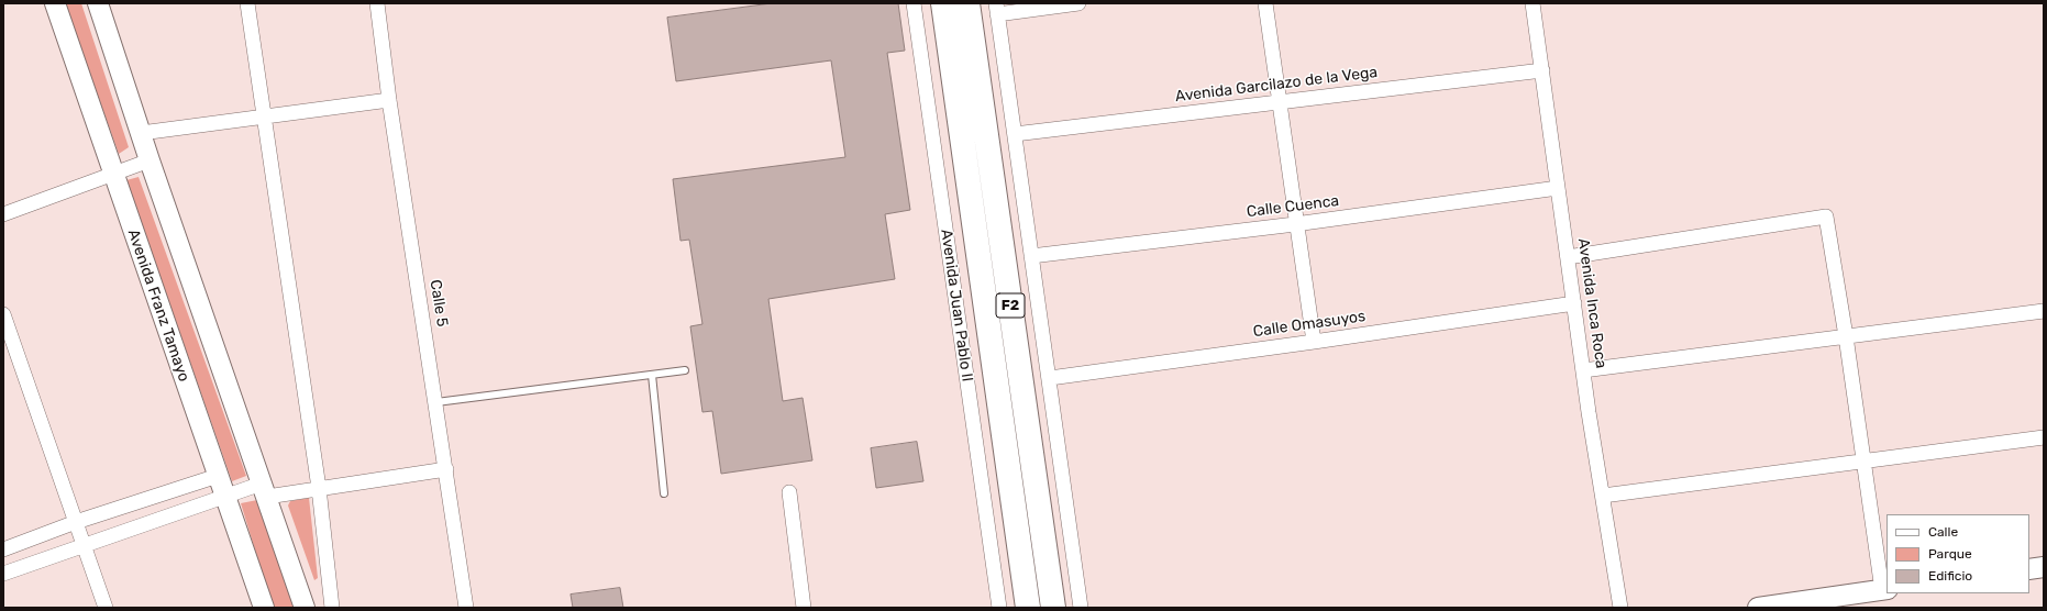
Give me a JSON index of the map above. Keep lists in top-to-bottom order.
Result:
{
  "streets": {
    "highway": ["Avenida Juan Pablo II", "F2"],
    "main road": ["Avenida Franz Tamayo"],
    "street": [
      "Avenida Garcilazo de la Vega",
      "Calle Cuenca",
      "Calle 5",
      "Avenida Inca Roca",
      "Calle Omasuyos"
    ]
  },
  "crossings": [
    ["Avenida Garcilazo de la Vega", "Avenida Inca Roca"],
    ["Calle Cuenca", "Avenida Inca Roca"],
    ["Avenida Inca Roca", "Calle Omasuyos"]
  ],
  "legend": ["Calle", "Parque", "Edificio"]
}
